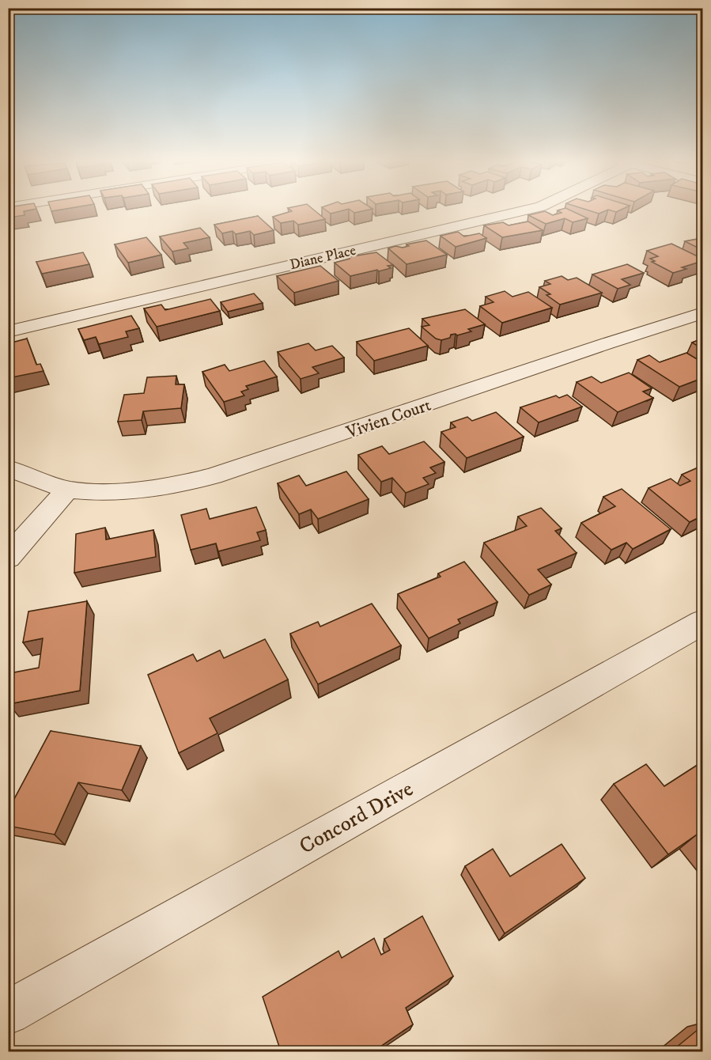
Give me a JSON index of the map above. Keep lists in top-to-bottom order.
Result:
{
  "streets": {
    "street": ["Diane Place", "Vivien Court", "Concord Drive"]
  }
}
